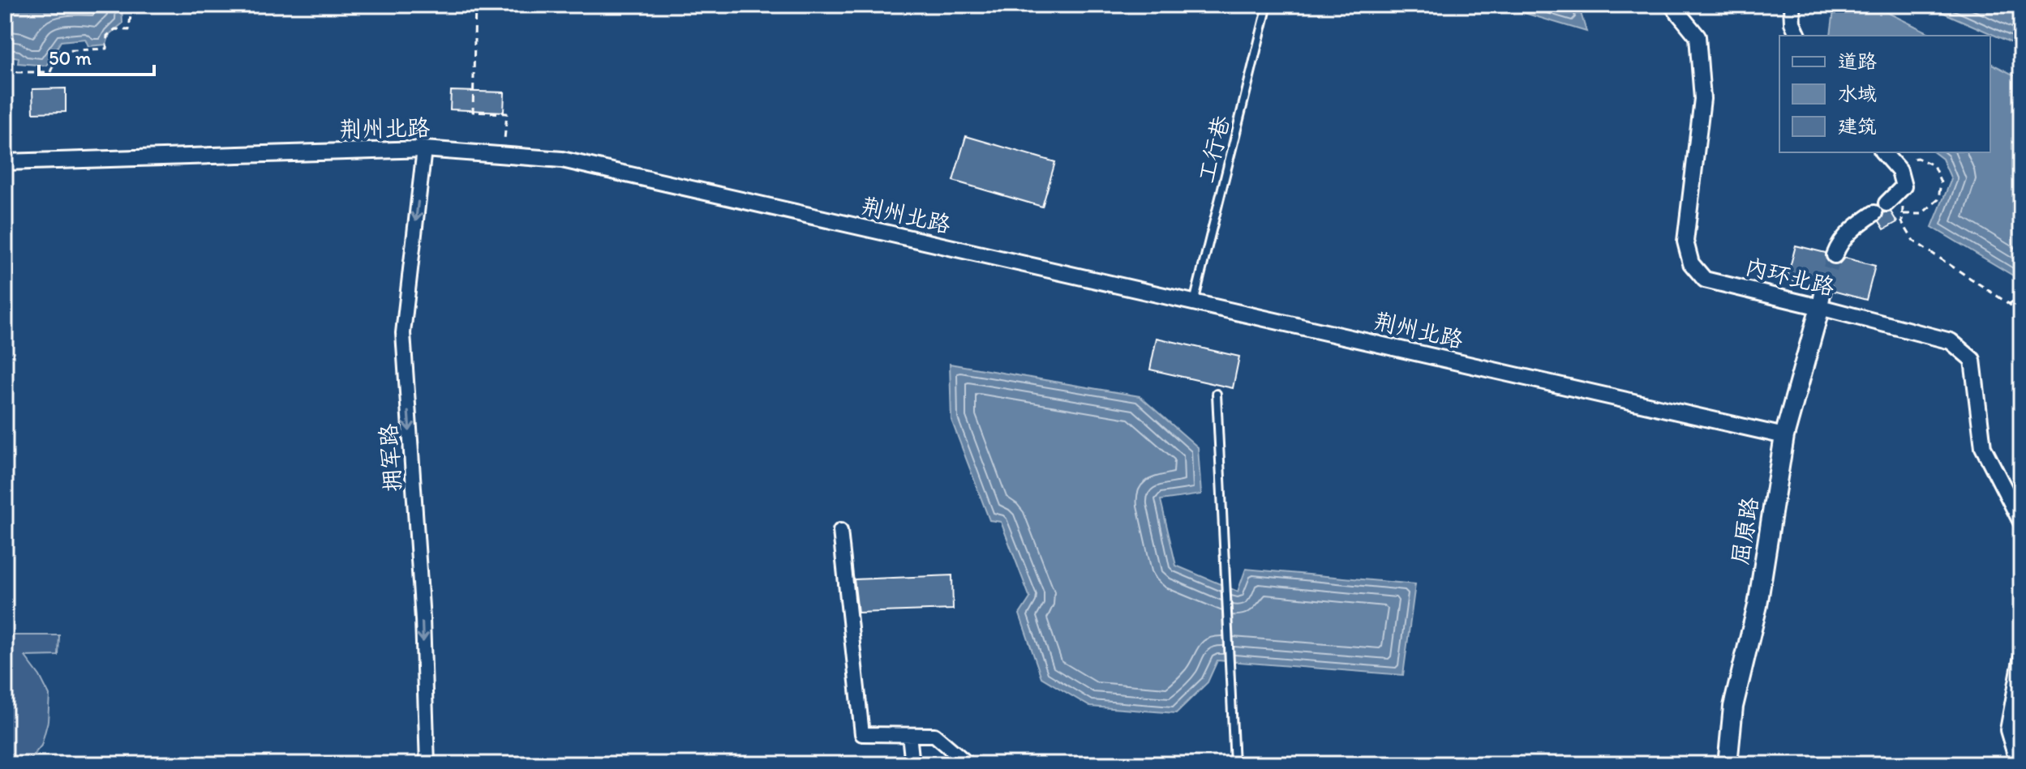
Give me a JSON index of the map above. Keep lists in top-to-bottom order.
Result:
{
  "streets": {
    "main road": ["屈原路"],
    "street": ["荆州北路", "内环北路", "拥军路"],
    "lane": ["工行巷"]
  },
  "crossings": [
    ["荆州北路", "工行巷"],
    ["荆州北路", "拥军路"],
    ["荆州北路", "屈原路"],
    ["内环北路", "屈原路"]
  ],
  "one_way": ["拥军路"],
  "legend": ["道路", "水域", "建筑"],
  "scale_bar": "50 m"
}
